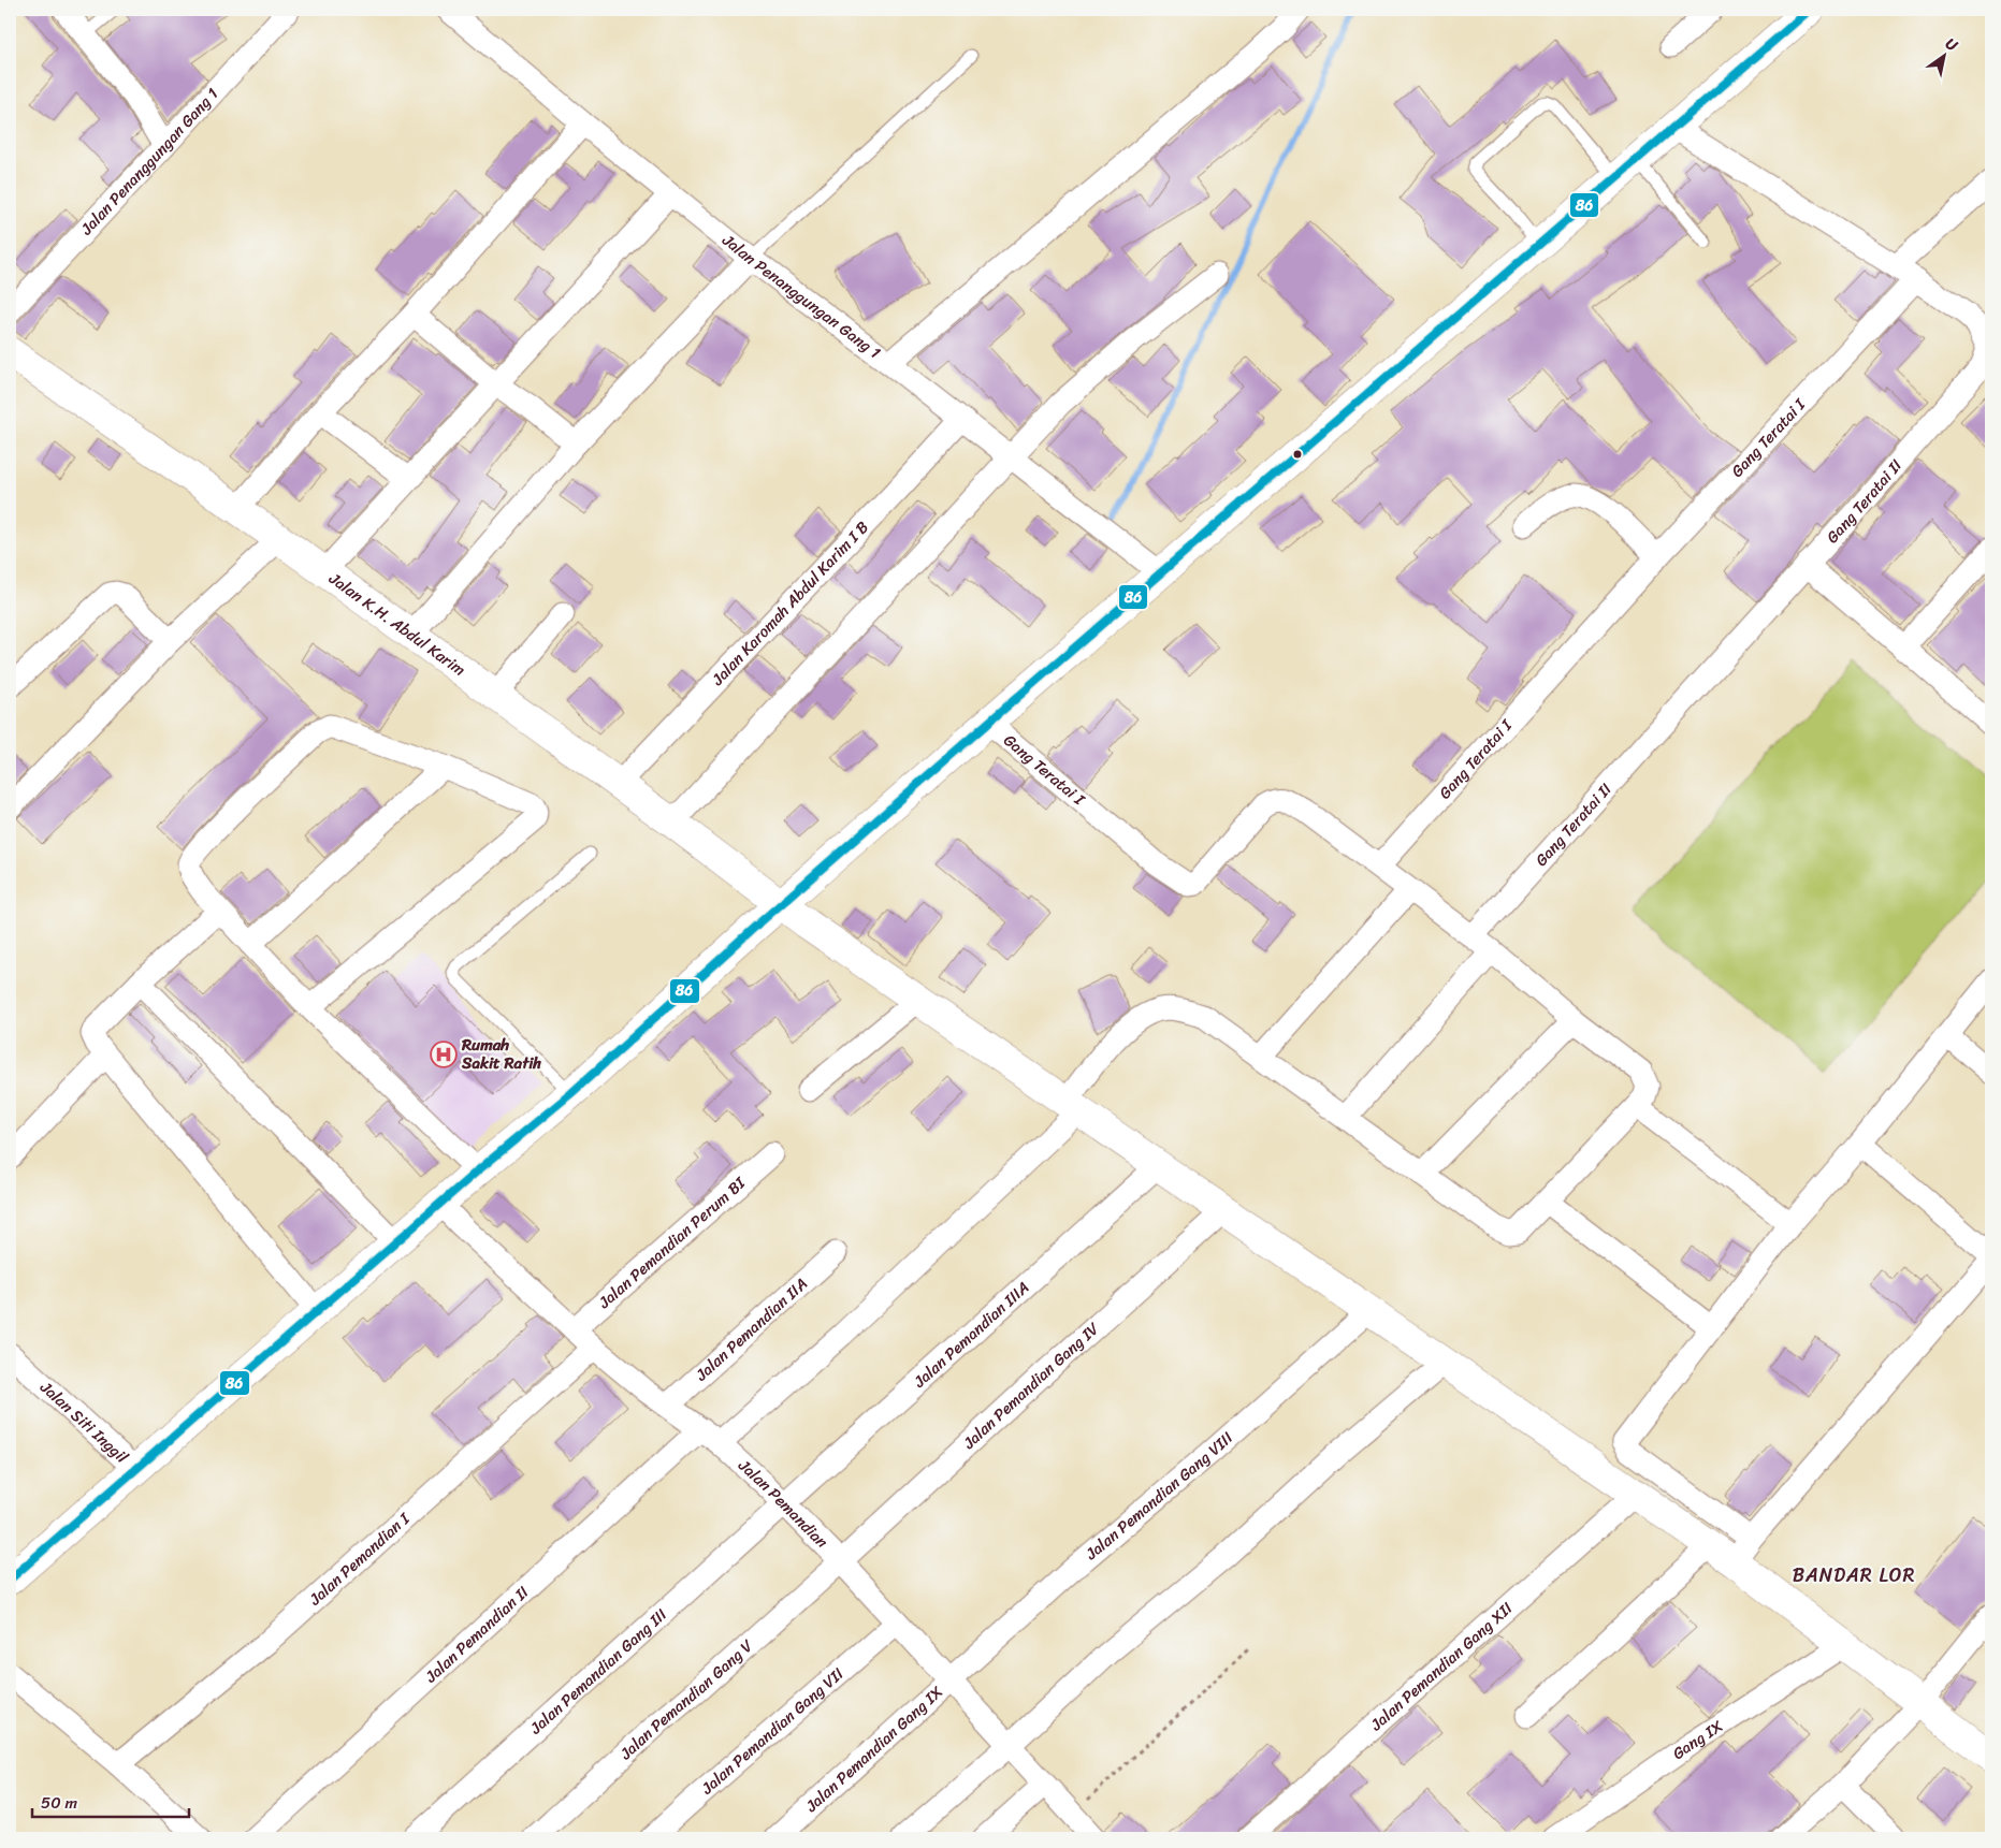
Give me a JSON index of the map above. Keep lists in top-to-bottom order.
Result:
{
  "streets": {
    "street": [
      "Jalan Penanggungan Gang 1",
      "Gang Teratai I",
      "Gang Teratai II",
      "Jalan Karomah Abdul Karim I B",
      "Jalan K.H. Abdul Karim",
      "Jalan Pemandian Perum BI",
      "Jalan Pemandian IIA",
      "Jalan Pemandian IIIA",
      "Jalan Pemandian Gang IV",
      "Jalan Siti Inggil",
      "Jalan Pemandian Gang VIII",
      "Jalan Pemandian",
      "Jalan Pemandian I",
      "Jalan Pemandian II",
      "Jalan Pemandian Gang XII",
      "Jalan Pemandian Gang III",
      "Jalan Pemandian Gang V",
      "Jalan Pemandian Gang VII",
      "Gang IX",
      "Jalan Pemandian Gang IX"
    ]
  },
  "crossings": [
    ["Jalan Penanggungan Gang 1", "Jalan Karomah Abdul Karim I B"],
    ["Gang Teratai I", "Gang Teratai II"],
    ["Jalan Karomah Abdul Karim I B", "Jalan K.H. Abdul Karim"],
    ["Jalan K.H. Abdul Karim", "Jalan Pemandian IIIA"],
    ["Jalan K.H. Abdul Karim", "Jalan Pemandian Gang IV"],
    ["Jalan K.H. Abdul Karim", "Jalan Pemandian Gang VIII"],
    ["Jalan K.H. Abdul Karim", "Jalan Pemandian Gang XII"],
    ["Jalan K.H. Abdul Karim", "Gang IX"],
    ["Jalan Pemandian Perum BI", "Jalan Pemandian"],
    ["Jalan Pemandian IIA", "Jalan Pemandian"],
    ["Jalan Pemandian IIIA", "Jalan Pemandian"],
    ["Jalan Pemandian IIIA", "Jalan Pemandian Gang III"],
    ["Jalan Pemandian Gang IV", "Jalan Pemandian"],
    ["Jalan Pemandian Gang IV", "Jalan Pemandian Gang V"],
    ["Jalan Pemandian Gang VIII", "Jalan Pemandian"],
    ["Jalan Pemandian Gang VIII", "Jalan Pemandian Gang IX"],
    ["Jalan Pemandian", "Jalan Pemandian I"],
    ["Jalan Pemandian", "Jalan Pemandian II"],
    ["Jalan Pemandian", "Jalan Pemandian Gang III"],
    ["Jalan Pemandian", "Jalan Pemandian Gang V"],
    ["Jalan Pemandian", "Jalan Pemandian Gang VII"],
    ["Jalan Pemandian", "Jalan Pemandian Gang IX"]
  ],
  "districts": ["BANDAR LOR"],
  "places": {
    "hospital": ["Rumah Sakit Ratih"]
  },
  "lines": ["transit line 86"],
  "scale_bar": "50 m",
  "north": "top right"
}
